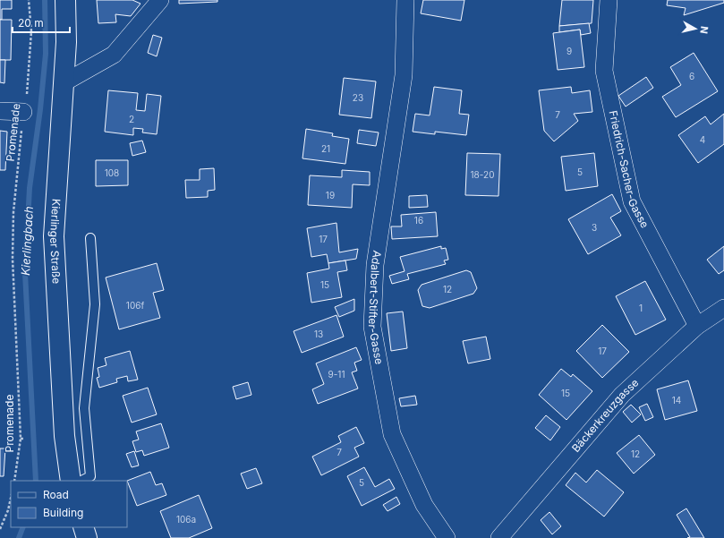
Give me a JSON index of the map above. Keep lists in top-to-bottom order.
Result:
{
  "streets": {
    "main road": ["Kierlinger Straße"],
    "street": ["Friedrich-Sacher-Gasse", "Adalbert-Stifter-Gasse", "Bäckerkreuzgasse"],
    "path": ["Promenade"]
  },
  "crossings": [
    ["Friedrich-Sacher-Gasse", "Bäckerkreuzgasse"]
  ],
  "water": ["Kierlingbach"],
  "house_numbers": [
    "9",
    "6",
    "23",
    "7",
    "2",
    "4",
    "21",
    "5",
    "108",
    "18-20",
    "19",
    "16",
    "3",
    "17",
    "15",
    "12",
    "106f",
    "1",
    "13",
    "17",
    "9-11",
    "15",
    "14",
    "7",
    "12",
    "5",
    "106a"
  ],
  "legend": ["Road", "Building"],
  "scale_bar": "20 m",
  "north": "right"
}
